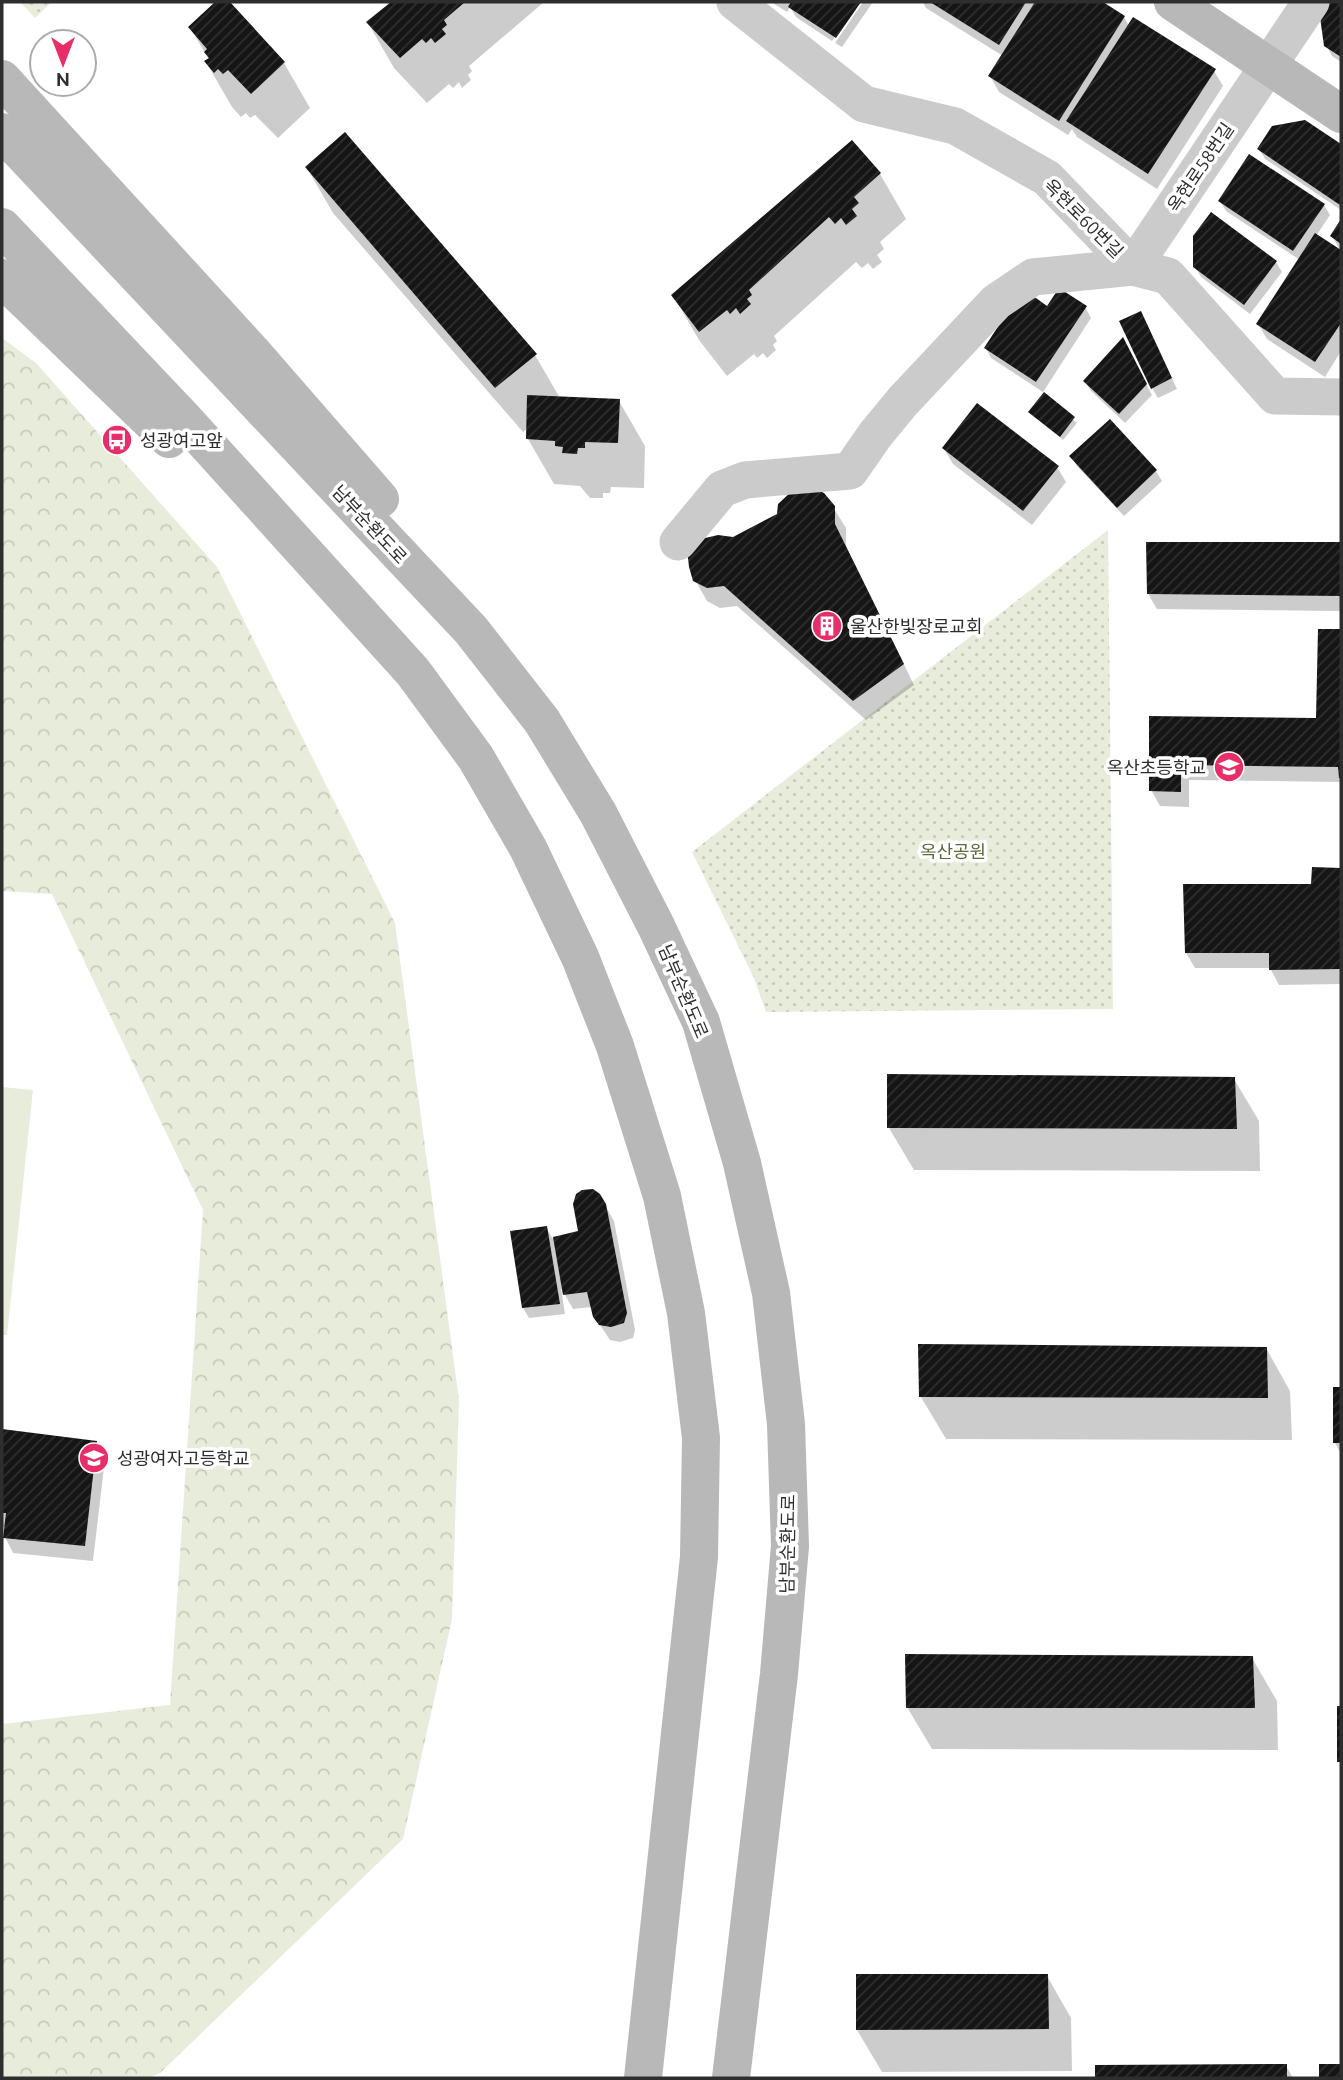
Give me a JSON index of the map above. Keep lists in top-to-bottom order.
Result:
{
  "streets": {
    "main road": ["남부순환도로"],
    "street": ["옥현로58번길", "옥현로60번길"]
  },
  "crossings": [
    ["옥현로58번길", "옥현로60번길"]
  ],
  "parks": ["옥산공원"],
  "places": {
    "bus stop": ["성광여고앞"],
    "building": ["울산한빛장로교회"],
    "school or university": ["옥산초등학교", "성광여자고등학교"]
  },
  "north": "bottom"
}
